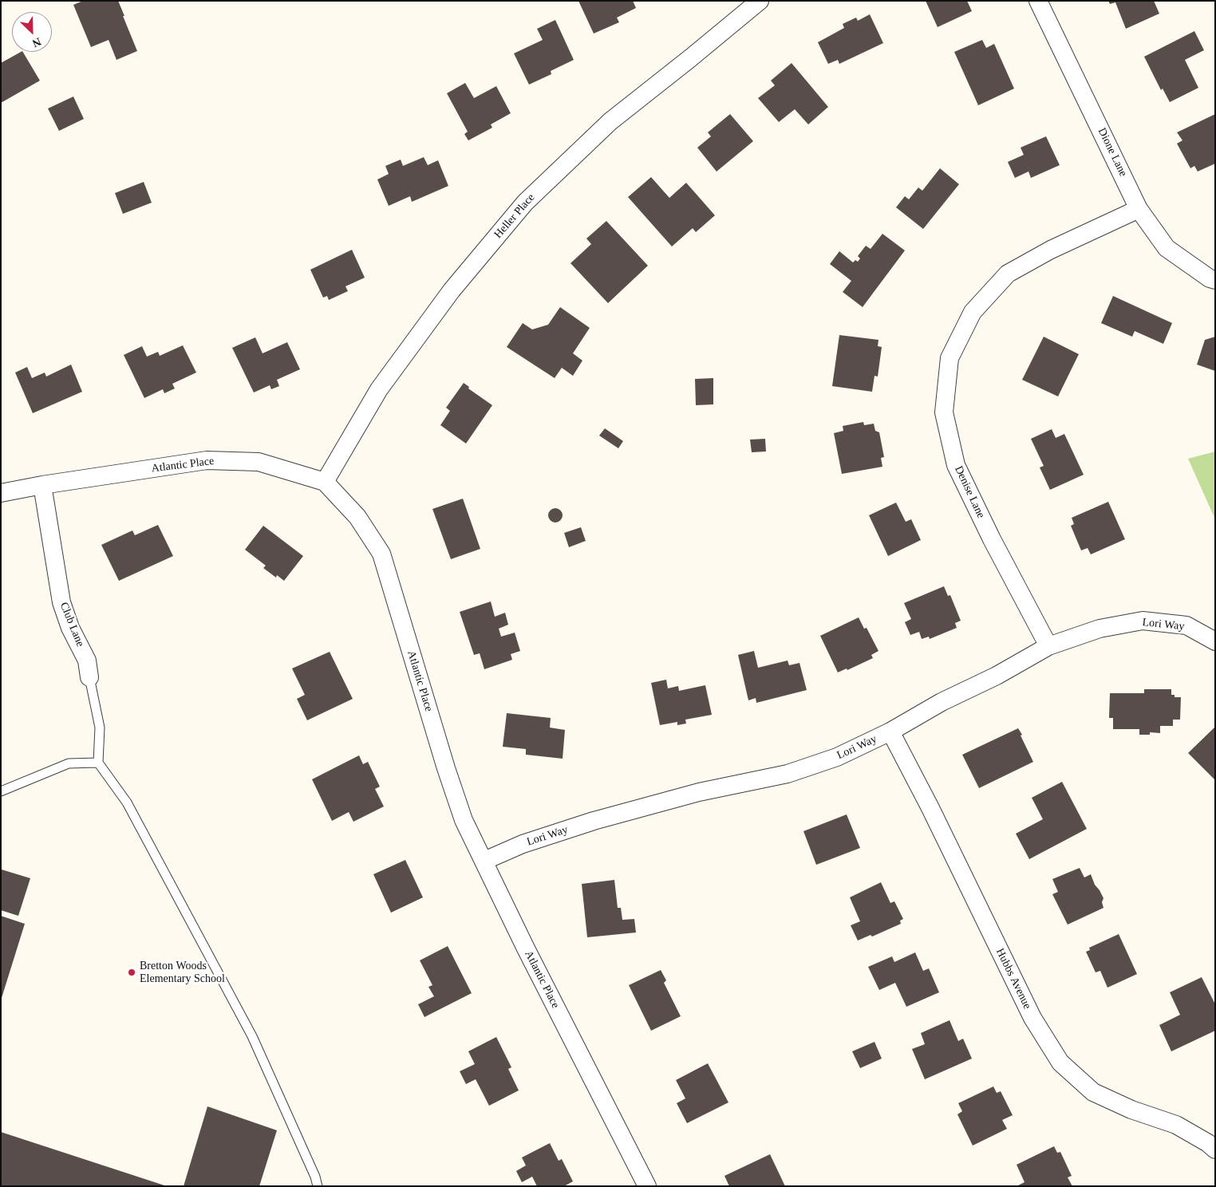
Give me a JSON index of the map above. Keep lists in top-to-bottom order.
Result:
{
  "streets": {
    "street": [
      "Dione Lane",
      "Heller Place",
      "Atlantic Place",
      "Denise Lane",
      "Club Lane",
      "Lori Way",
      "Hubbs Avenue"
    ]
  },
  "crossings": [
    ["Dione Lane", "Denise Lane"],
    ["Heller Place", "Atlantic Place"],
    ["Atlantic Place", "Club Lane"],
    ["Atlantic Place", "Lori Way"],
    ["Denise Lane", "Lori Way"],
    ["Lori Way", "Hubbs Avenue"]
  ],
  "places": ["Bretton Woods Elementary School"],
  "north": "bottom right"
}
